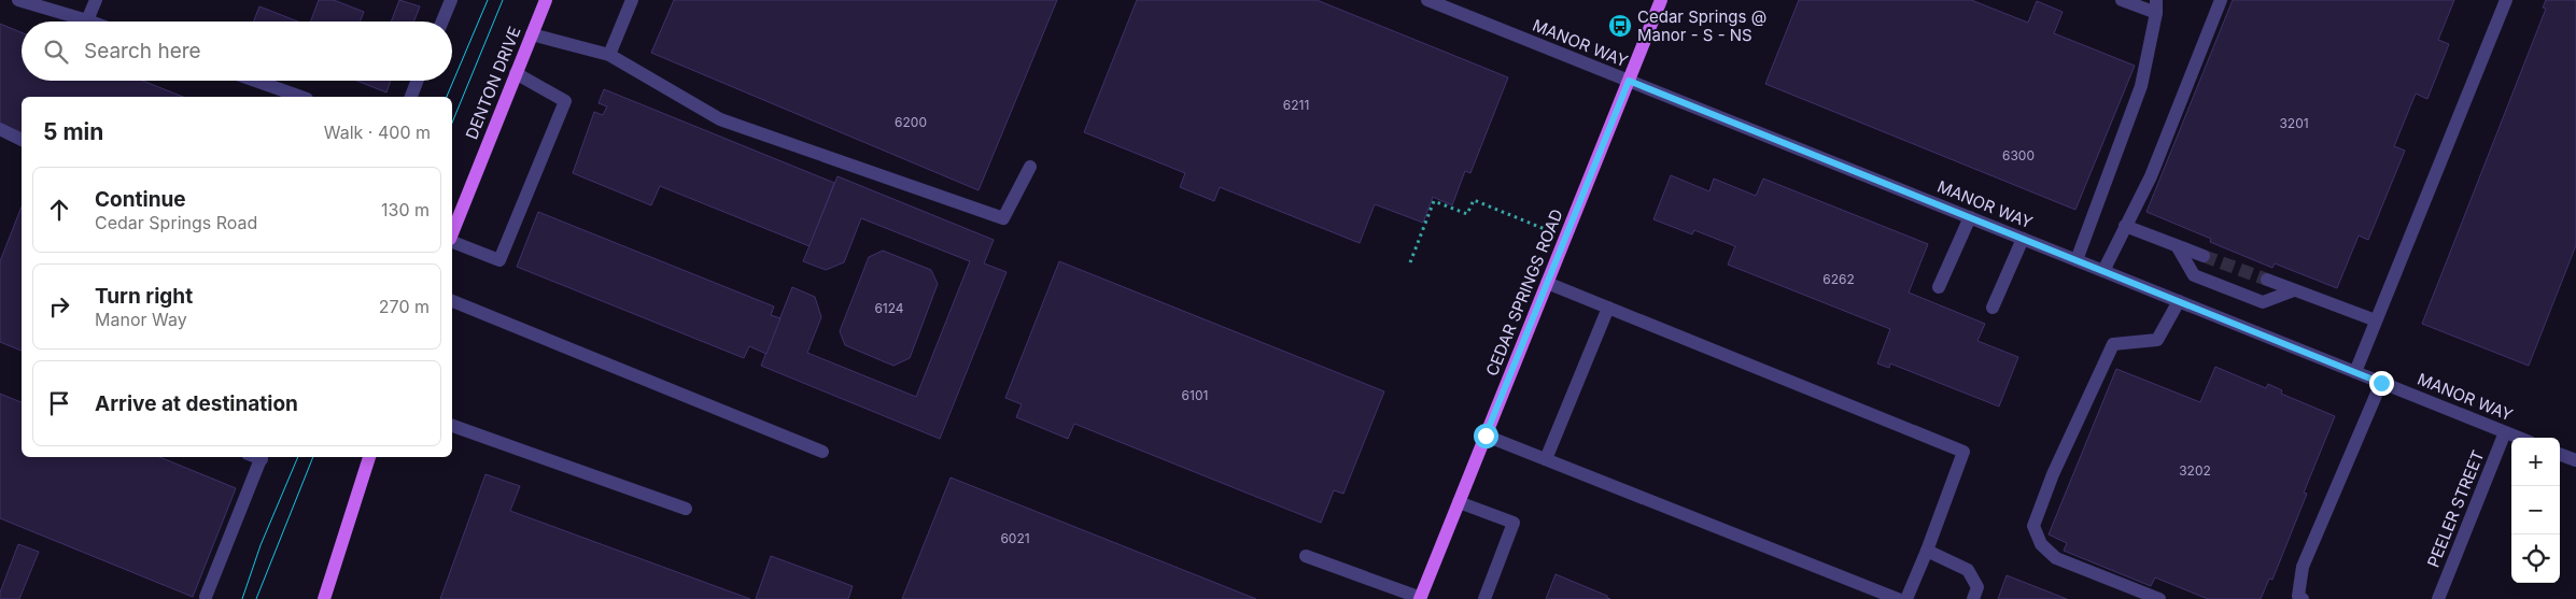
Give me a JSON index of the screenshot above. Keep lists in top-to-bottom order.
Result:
{
  "streets": {
    "main road": ["DENTON DRIVE", "CEDAR SPRINGS ROAD"],
    "street": ["MANOR WAY", "PEELER STREET"]
  },
  "crossings": [
    ["MANOR WAY", "CEDAR SPRINGS ROAD"],
    ["MANOR WAY", "PEELER STREET"]
  ],
  "places": {
    "bus stop": ["Cedar Springs @ Manor - S - NS"]
  },
  "house_numbers": [
    "6211",
    "6200",
    "3201",
    "6300",
    "6262",
    "6124",
    "6101",
    "3202",
    "6021"
  ],
  "page": {
    "search": "Search here",
    "heading": ["5 min", "Walk · 400 m"],
    "list": [
      ["Continue", "Cedar Springs Road", "130 m"],
      ["Turn right", "Manor Way", "270 m"],
      "Arrive at destination"
    ],
    "map_buttons": ["+", "−"]
  }
}
